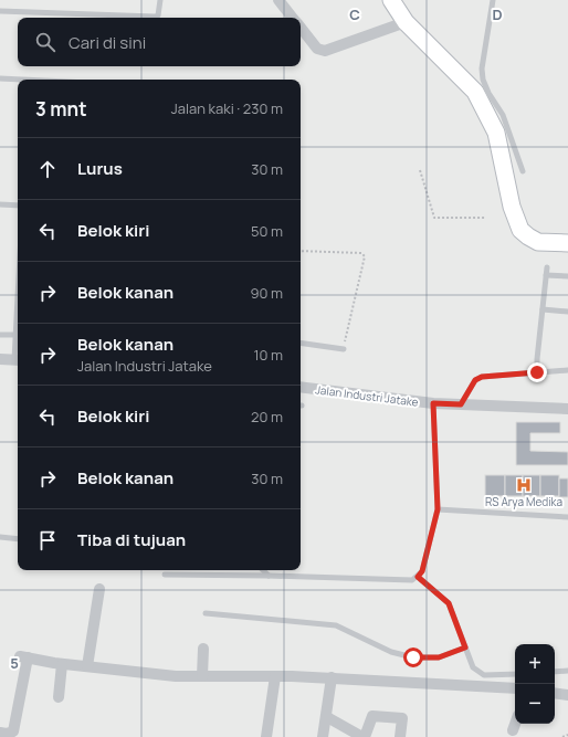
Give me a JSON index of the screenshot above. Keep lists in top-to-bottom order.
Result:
{
  "streets": {
    "street": ["Jalan Industri Jatake"]
  },
  "places": {
    "hospital": ["RS Arya Medika"]
  },
  "page": {
    "search": "Cari di sini",
    "heading": ["3 mnt", "Jalan kaki · 230 m"],
    "list": [
      ["Lurus", "30 m"],
      ["Belok kiri", "50 m"],
      ["Belok kanan", "90 m"],
      ["Belok kanan", "Jalan Industri Jatake", "10 m"],
      ["Belok kiri", "20 m"],
      ["Belok kanan", "30 m"],
      "Tiba di tujuan"
    ],
    "map_buttons": ["+", "−"]
  },
  "grid": {
    "columns": ["C", "D"],
    "rows": ["5"]
  }
}
